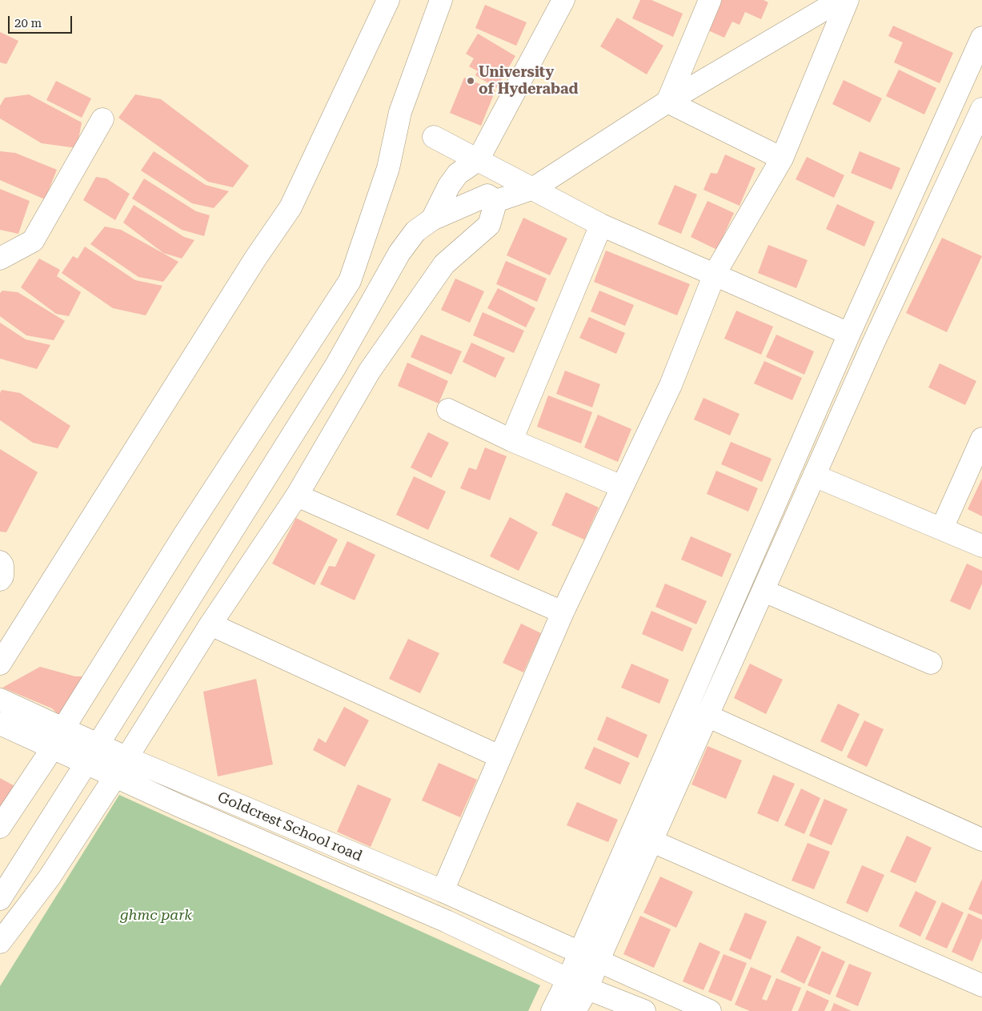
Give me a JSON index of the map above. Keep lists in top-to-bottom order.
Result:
{
  "streets": {
    "street": ["Goldcrest School road"]
  },
  "parks": ["ghmc park"],
  "places": ["University of Hyderabad"],
  "scale_bar": "20 m"
}
